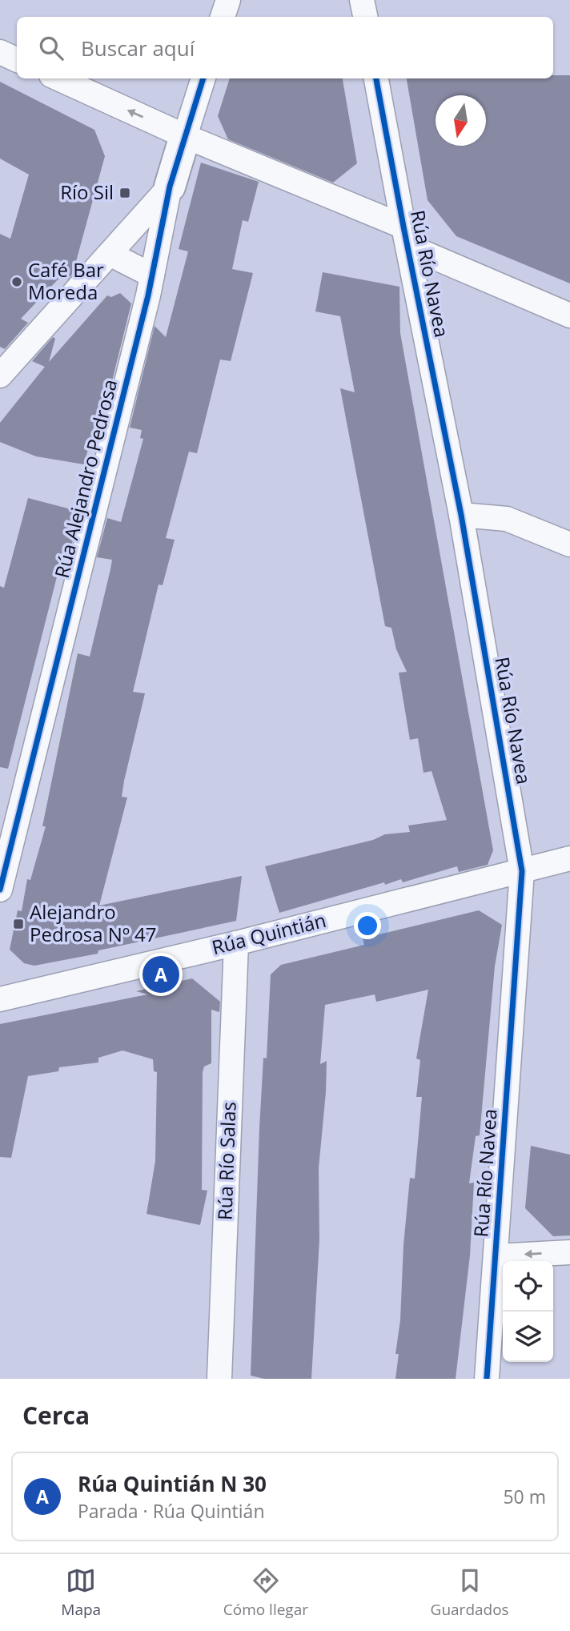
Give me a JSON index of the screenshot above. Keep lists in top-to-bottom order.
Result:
{
  "streets": {
    "street": [
      "Rúa Río Navea",
      "Rúa Alejandro Pedrosa",
      "Rúa Quintián",
      "Rúa Río Salas"
    ]
  },
  "crossings": [
    ["Rúa Río Navea", "Rúa Quintián"],
    ["Rúa Quintián", "Rúa Río Salas"]
  ],
  "places": {
    "transit": ["Río Sil", "Alejandro Pedrosa Nº 47"],
    "other": ["Café Bar Moreda"]
  },
  "north": "bottom",
  "page": {
    "search": "Buscar aquí",
    "pins": "A",
    "heading": "Cerca",
    "list": [
      {
        "mark": "A",
        "name": "Rúa Quintián N 30",
        "note": "Parada · Rúa Quintián",
        "value": "50 m"
      }
    ],
    "nav": ["Mapa", "Cómo llegar", "Guardados"]
  }
}
